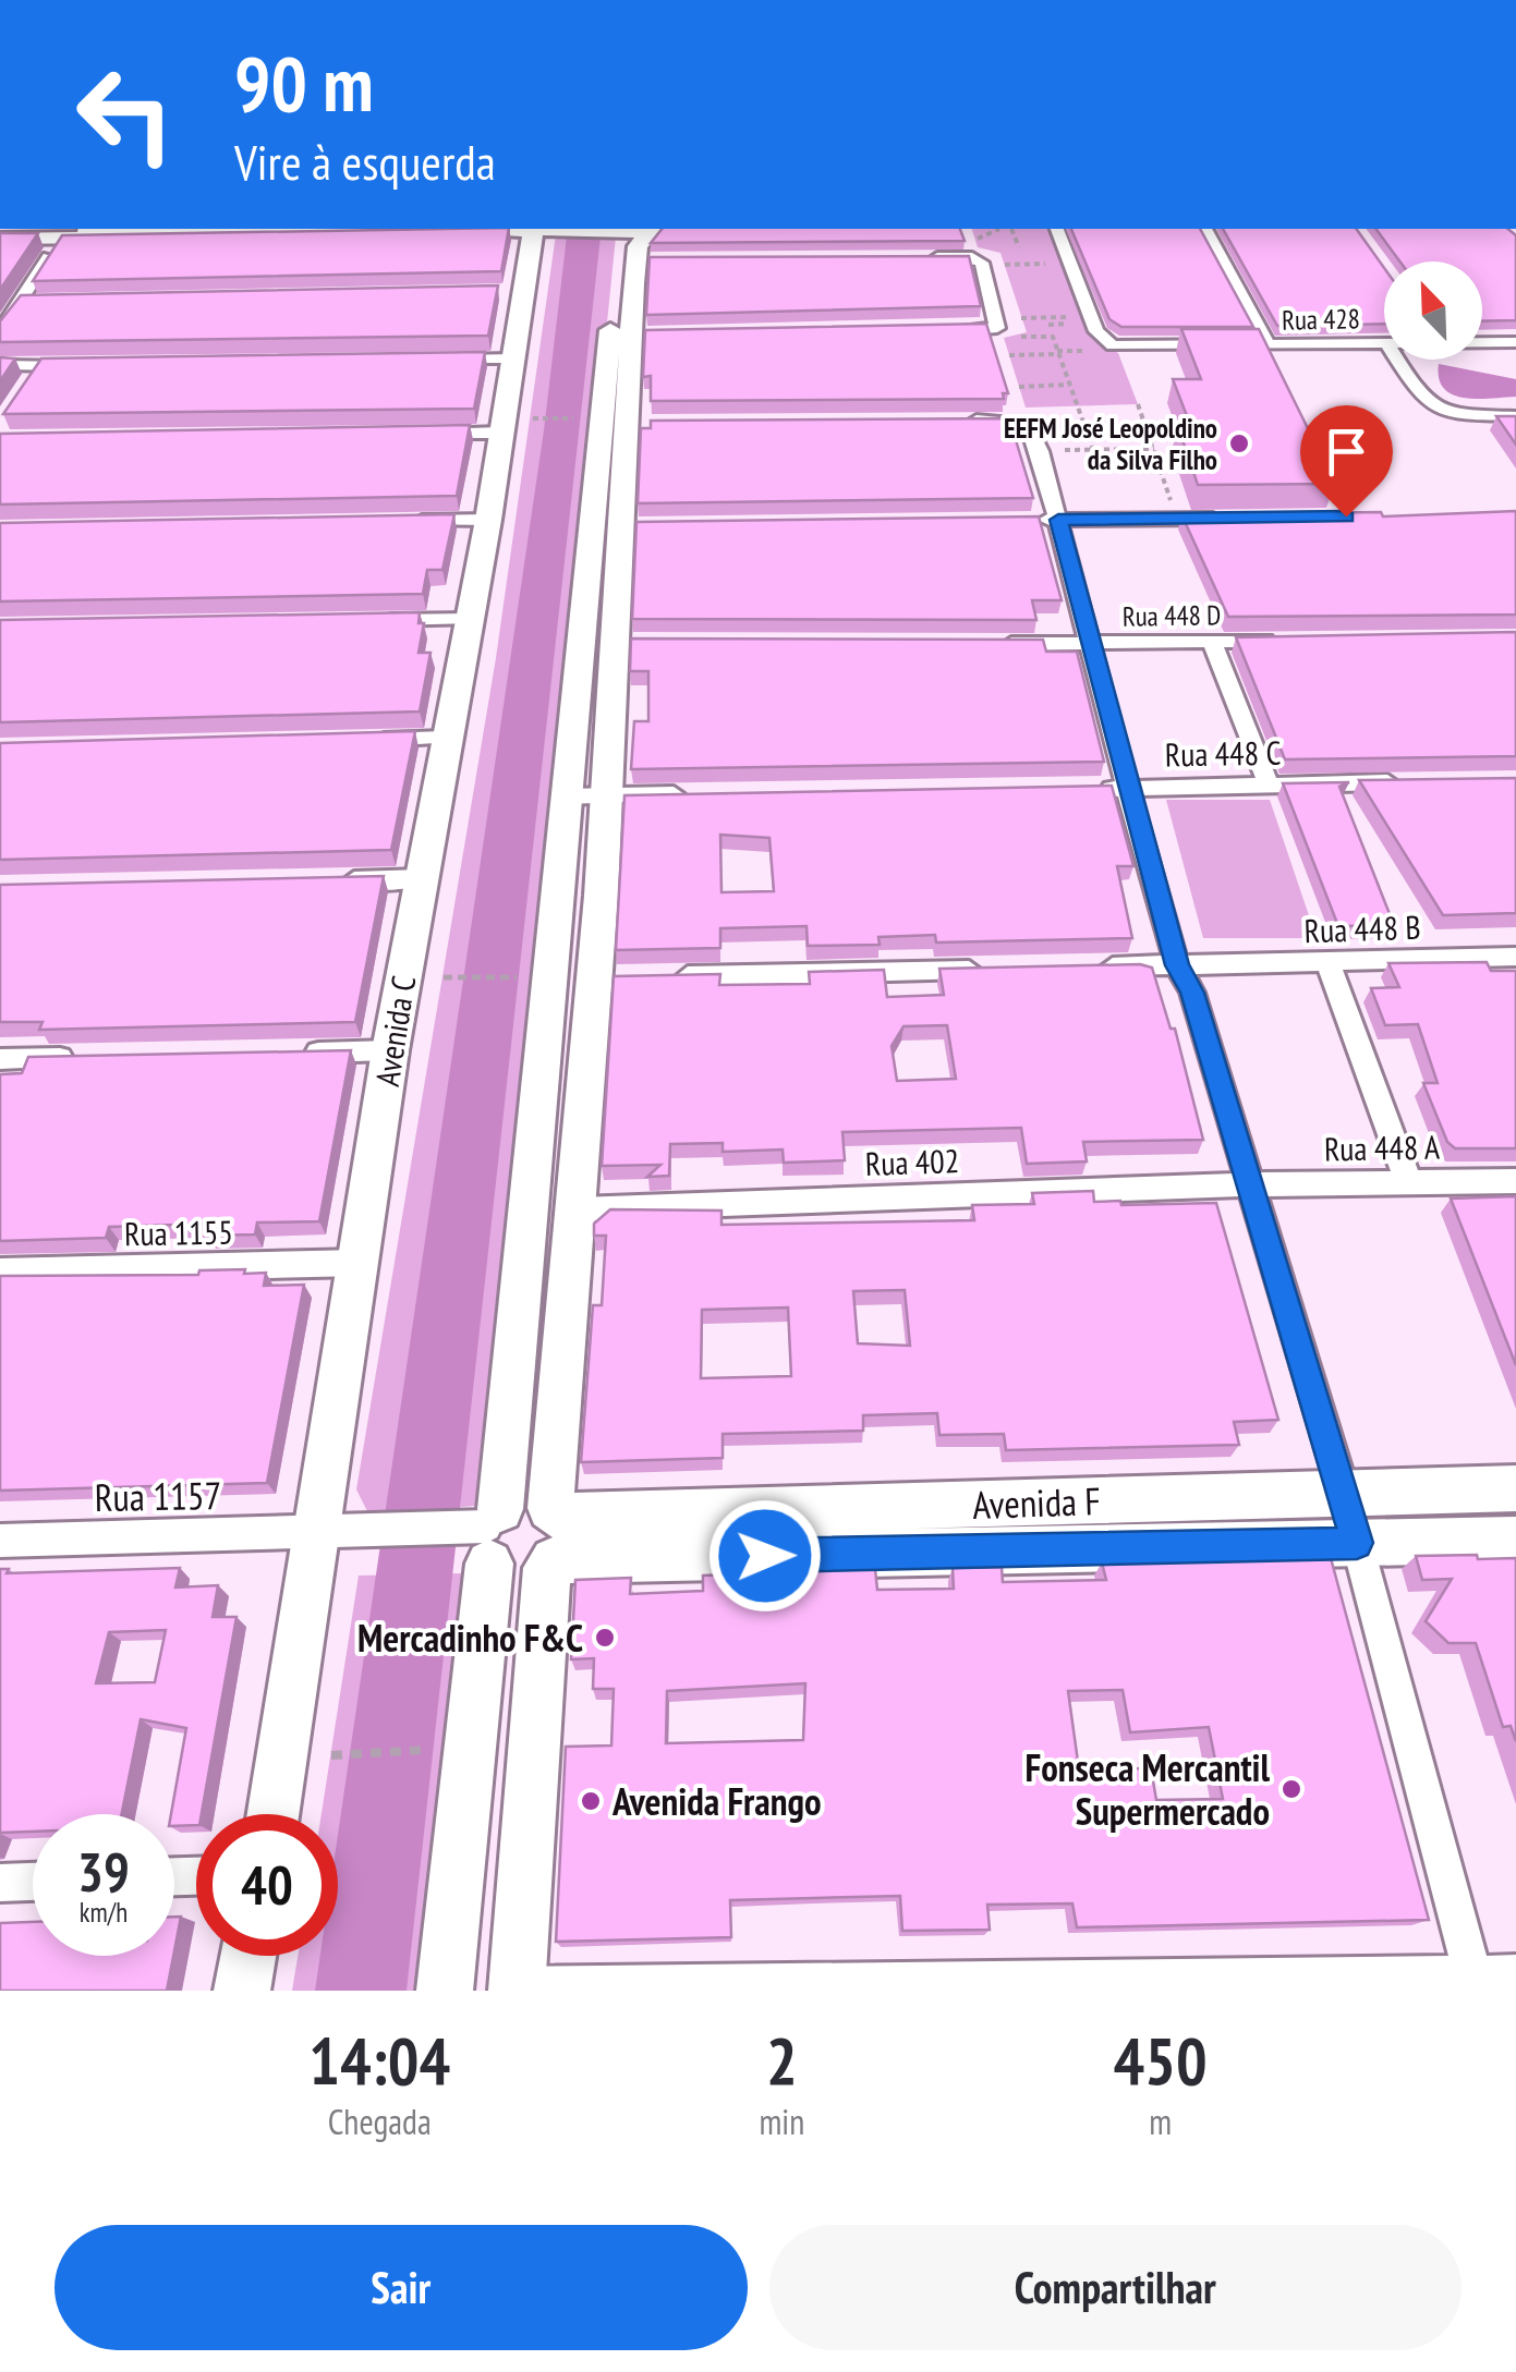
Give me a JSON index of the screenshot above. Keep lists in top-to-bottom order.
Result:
{
  "streets": {
    "street": [
      "Rua 428",
      "Rua 448 D",
      "Rua 448 C",
      "Rua 448 B",
      "Avenida C",
      "Rua 448 A",
      "Rua 402",
      "Rua 1155",
      "Rua 1157",
      "Avenida F"
    ]
  },
  "crossings": [
    ["Avenida C", "Rua 1155"],
    ["Avenida C", "Rua 1157"],
    ["Rua 448 A", "Rua 402"]
  ],
  "places": [
    "EEFM José Leopoldino da Silva Filho",
    "Mercadinho F&C",
    "Fonseca Mercantil Supermercado",
    "Avenida Frango"
  ],
  "north": "top left",
  "page": {
    "turn": ["90 m", "Vire à esquerda"],
    "speed": "39 km/h",
    "limit": "40",
    "eta": [
      "14:04",
      "Chegada",
      "2",
      "min",
      "450",
      "m"
    ],
    "buttons": ["Sair", "Compartilhar"]
  }
}
